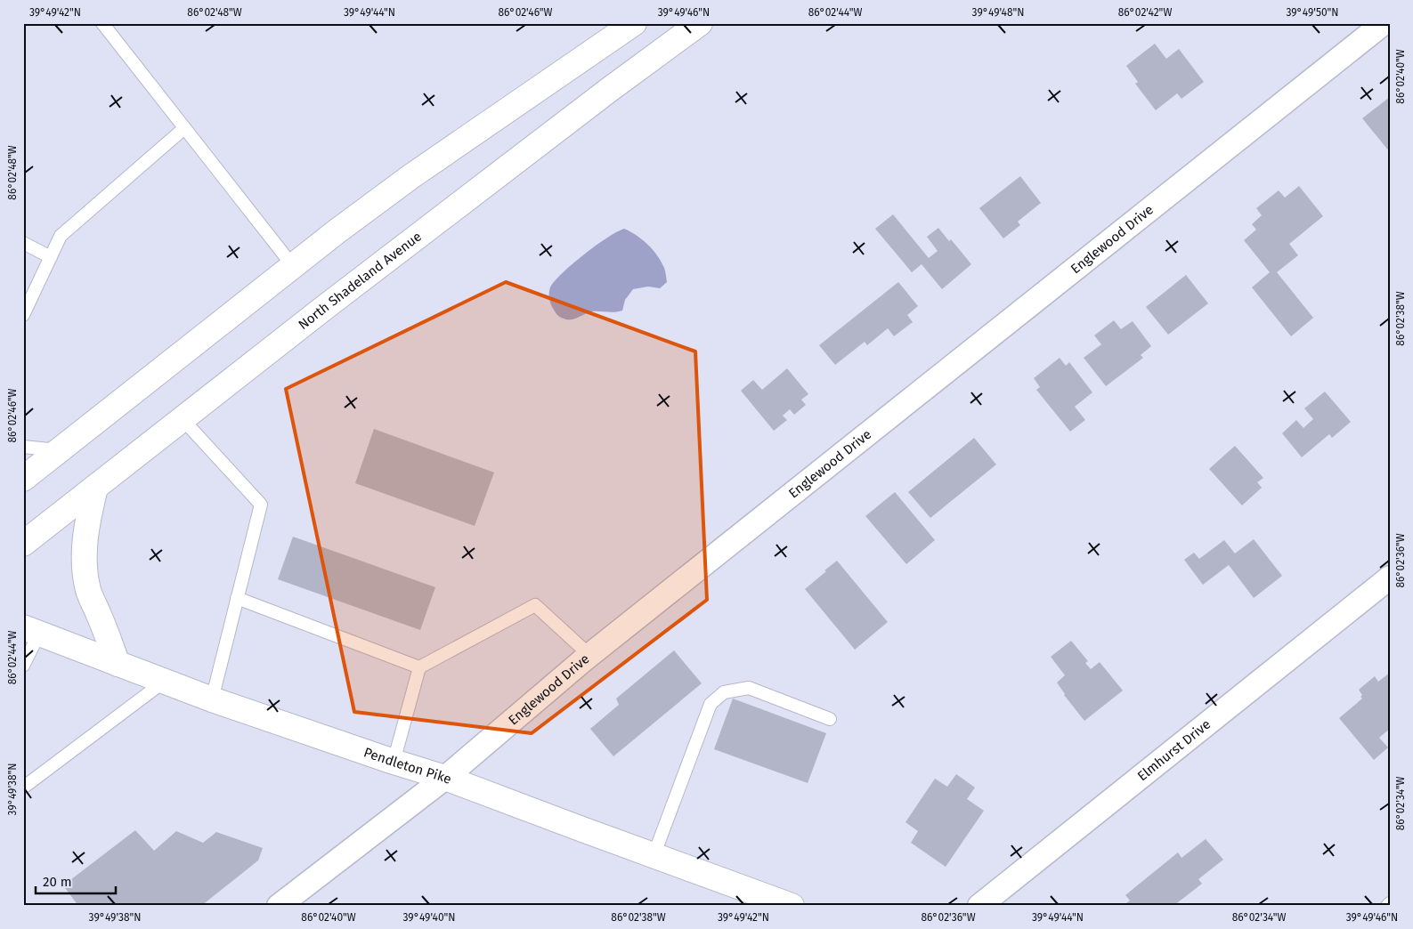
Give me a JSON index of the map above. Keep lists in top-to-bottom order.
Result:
{
  "streets": {
    "main road": ["North Shadeland Avenue", "Pendleton Pike"],
    "street": ["Englewood Drive", "Elmhurst Drive"]
  },
  "crossings": [
    ["Englewood Drive", "Pendleton Pike"]
  ],
  "scale_bar": "20 m",
  "coordinates": [
    "39°49'42\"N",
    "86°02'48\"W",
    "39°49'44\"N",
    "86°02'46\"W",
    "39°49'46\"N",
    "86°02'44\"W",
    "39°49'48\"N",
    "86°02'42\"W",
    "39°49'50\"N",
    "86°02'40\"W",
    "86°02'38\"W",
    "86°02'36\"W",
    "39°49'38\"N",
    "86°02'34\"W",
    "39°49'40\"N"
  ]
}
